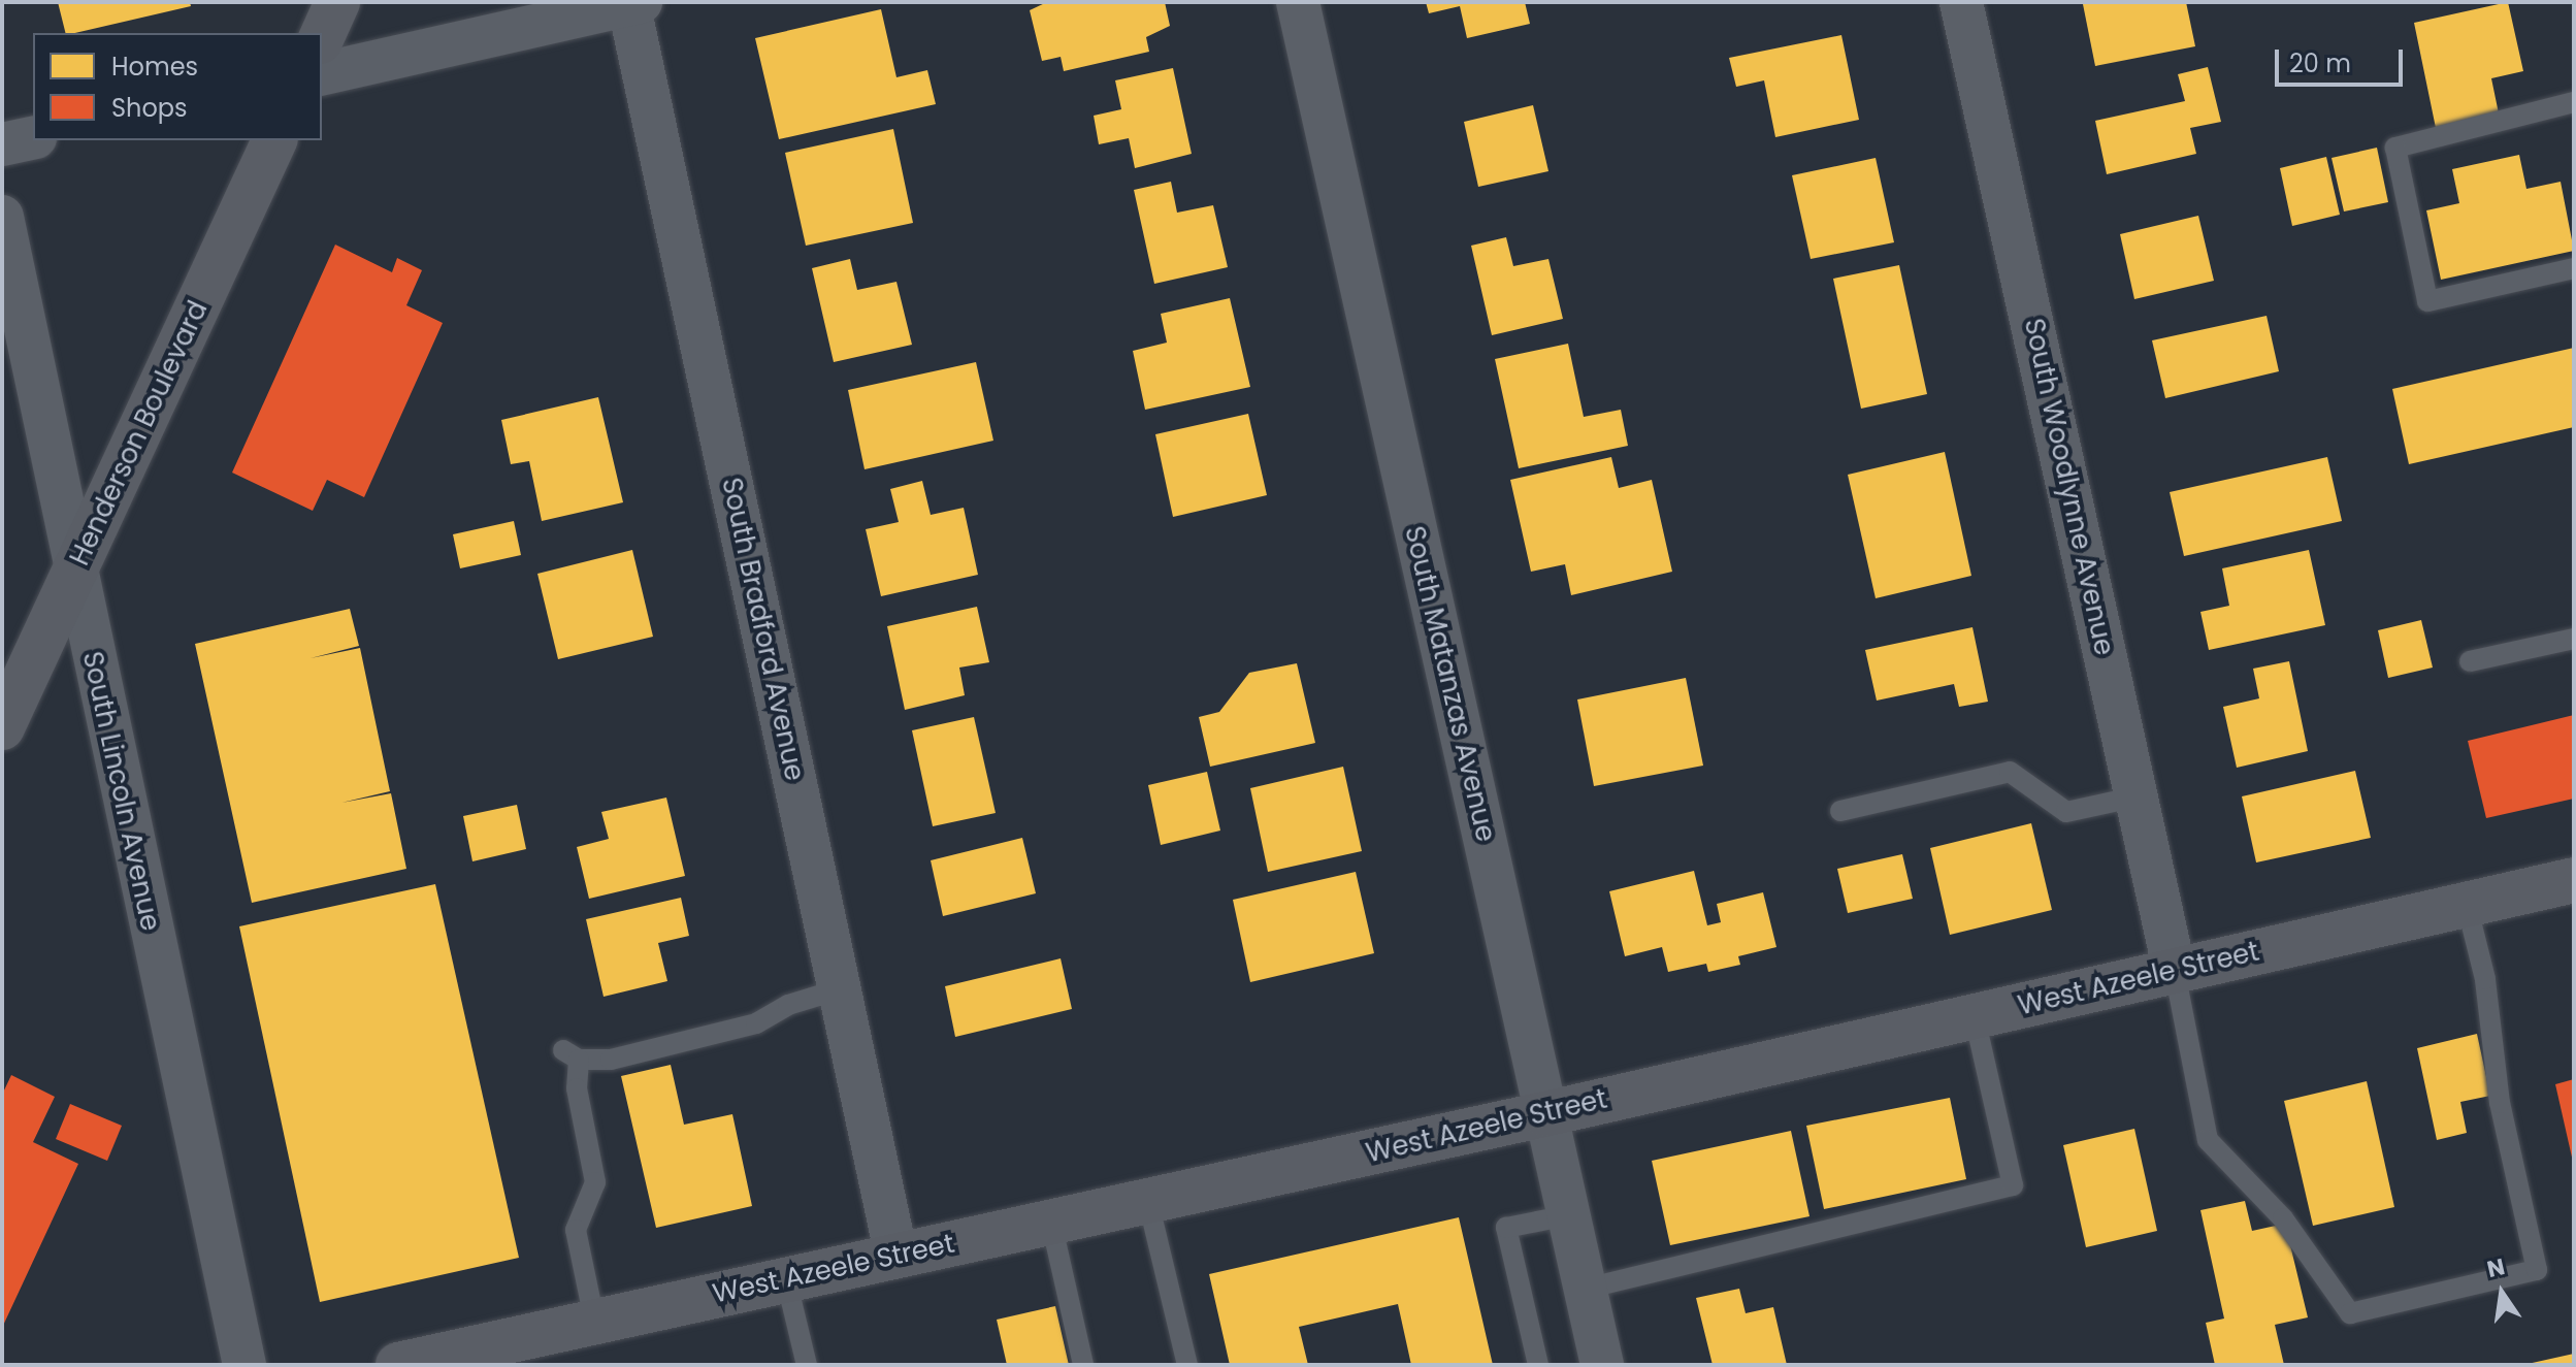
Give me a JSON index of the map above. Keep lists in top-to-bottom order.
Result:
{
  "streets": {
    "main road": ["Henderson Boulevard", "West Azeele Street"],
    "street": [
      "South Woodlynne Avenue",
      "South Bradford Avenue",
      "South Matanzas Avenue",
      "South Lincoln Avenue"
    ]
  },
  "crossings": [
    ["Henderson Boulevard", "South Lincoln Avenue"],
    ["South Woodlynne Avenue", "West Azeele Street"],
    ["South Bradford Avenue", "West Azeele Street"],
    ["South Matanzas Avenue", "West Azeele Street"]
  ],
  "legend": ["Homes", "Shops"],
  "scale_bar": "20 m",
  "north": "top"
}
